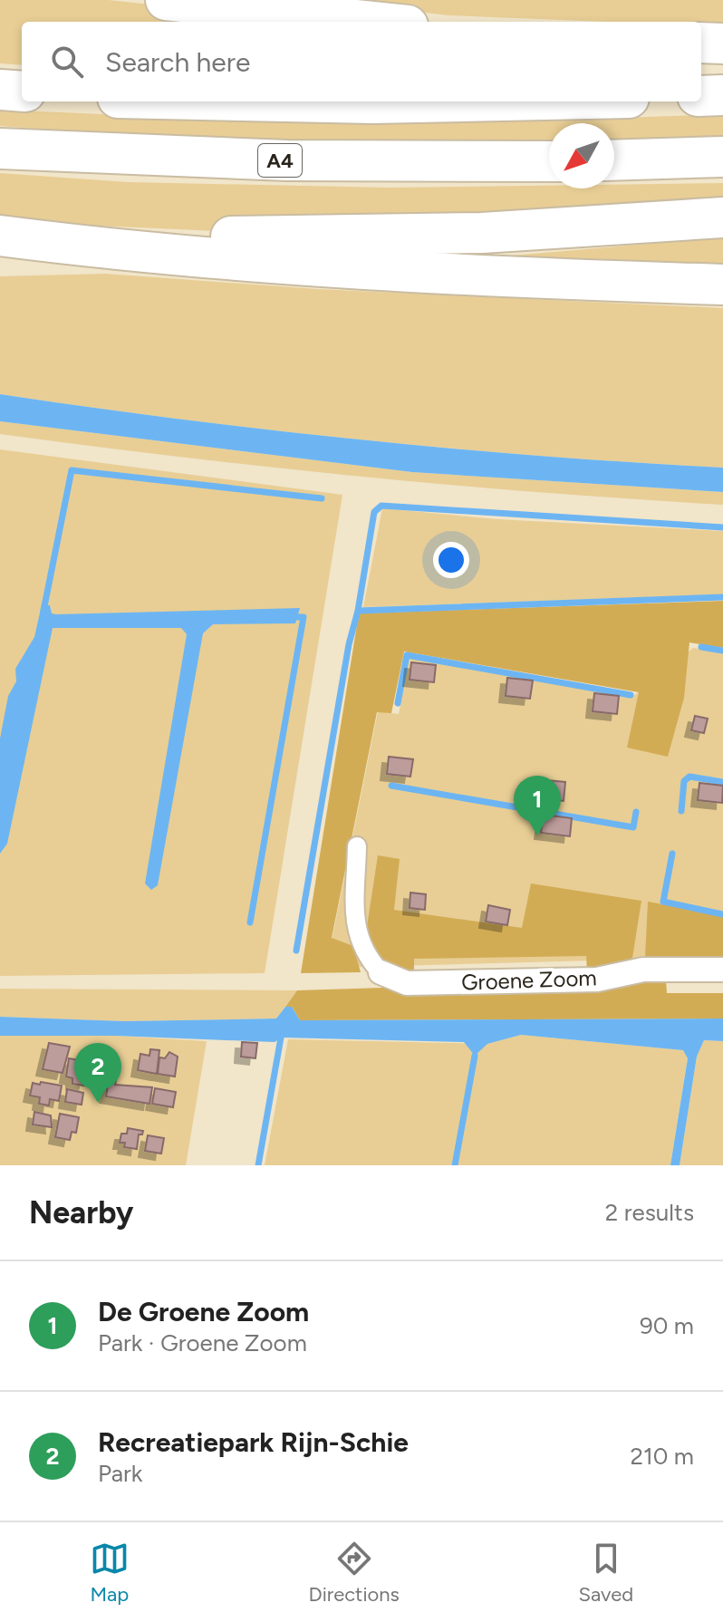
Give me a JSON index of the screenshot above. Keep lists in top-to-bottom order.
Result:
{
  "streets": {
    "highway": ["A4"],
    "street": ["Groene Zoom"]
  },
  "north": "bottom left",
  "page": {
    "search": "Search here",
    "pins": ["1", "2"],
    "heading": ["Nearby", "2 results"],
    "list": [
      {
        "mark": "1",
        "name": "De Groene Zoom",
        "note": "Park · Groene Zoom",
        "value": "90 m"
      },
      {
        "mark": "2",
        "name": "Recreatiepark Rijn-Schie",
        "note": "Park",
        "value": "210 m"
      }
    ],
    "nav": ["Map", "Directions", "Saved"]
  }
}
